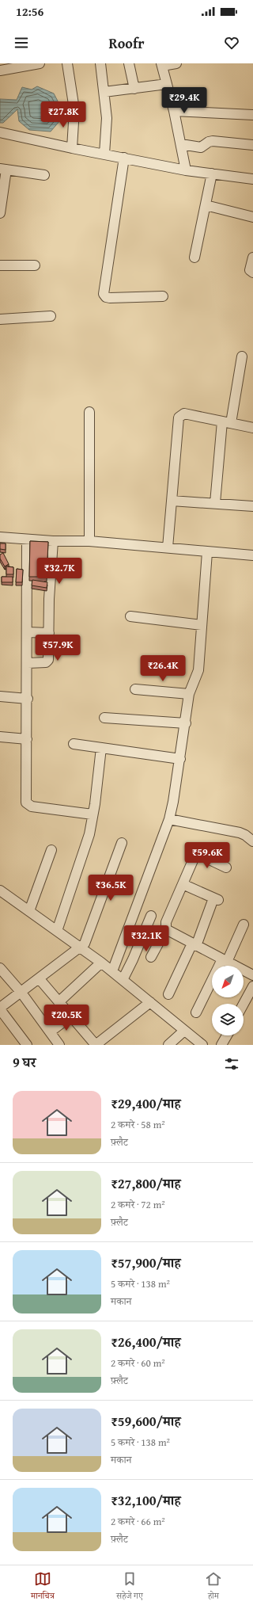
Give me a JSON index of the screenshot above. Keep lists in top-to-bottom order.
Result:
{
  "north": "bottom left",
  "page": {
    "status": "12:56",
    "header": "Roofr",
    "price": [
      "₹29.4K",
      "₹27.8K",
      "₹32.7K",
      "₹57.9K",
      "₹26.4K",
      "₹59.6K",
      "₹36.5K",
      "₹32.1K",
      "₹20.5K"
    ],
    "heading": "9 घर",
    "list": [
      {
        "name": "₹29,400/माह",
        "note": "2 कमरे · 58 m² · फ़्लैट"
      },
      {
        "name": "₹27,800/माह",
        "note": "2 कमरे · 72 m² · फ़्लैट"
      },
      {
        "name": "₹57,900/माह",
        "note": "5 कमरे · 138 m² · मकान"
      },
      {
        "name": "₹26,400/माह",
        "note": "2 कमरे · 60 m² · फ़्लैट"
      },
      {
        "name": "₹59,600/माह",
        "note": "5 कमरे · 138 m² · मकान"
      },
      {
        "name": "₹32,100/माह",
        "note": "2 कमरे · 66 m² · फ़्लैट"
      }
    ],
    "tabs": ["मानचित्र", "सहेजे गए", "होम"]
  }
}
